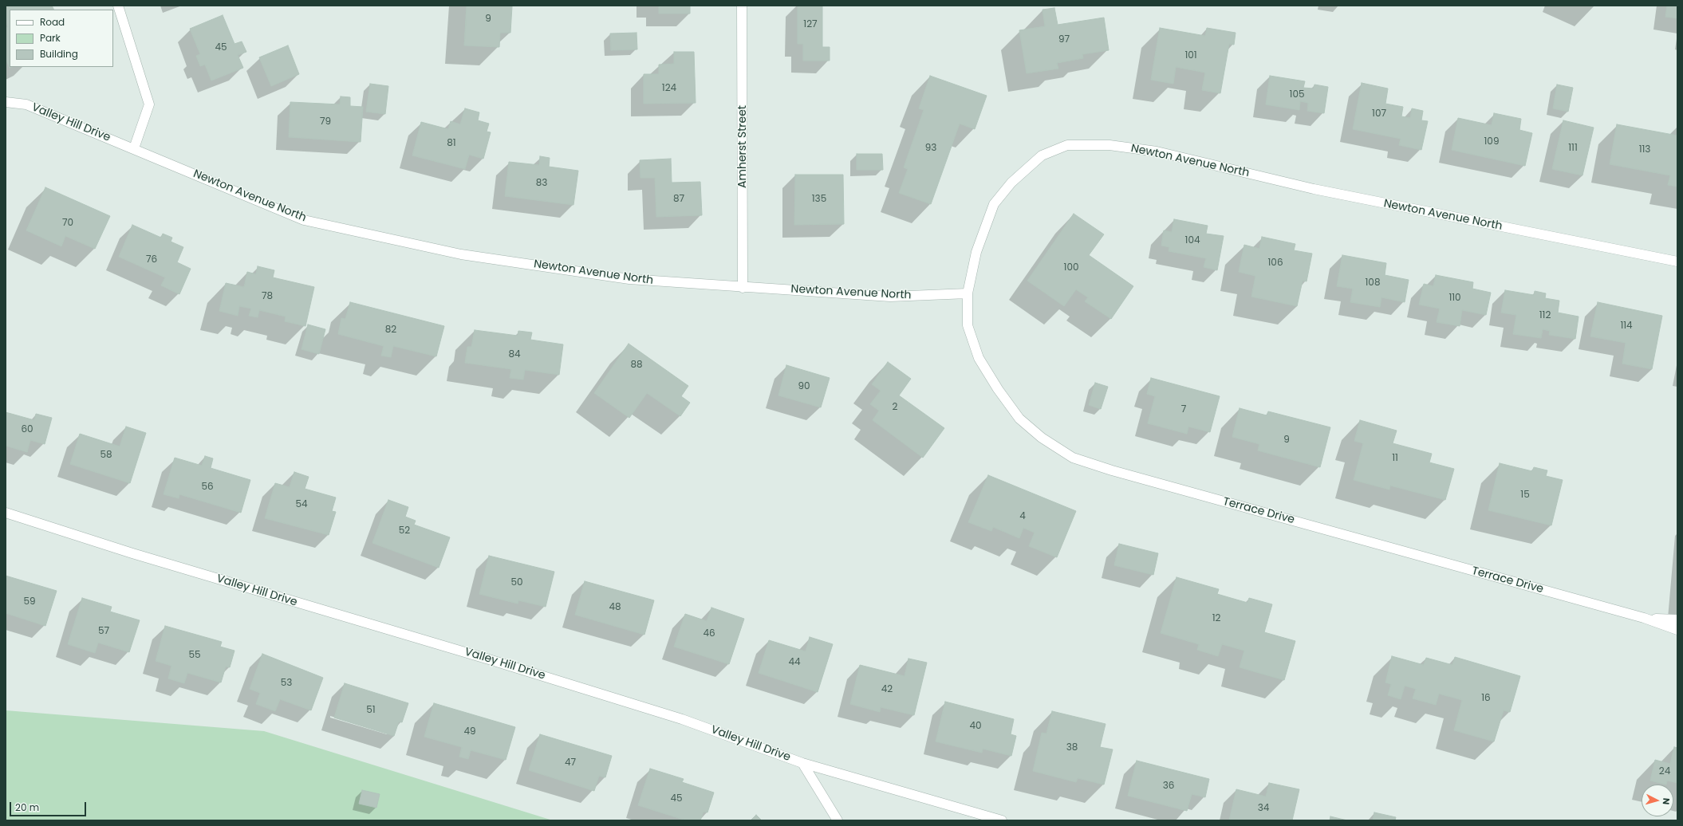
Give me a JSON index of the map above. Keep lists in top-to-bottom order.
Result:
{
  "streets": {
    "street": [
      "Valley Hill Drive",
      "Amherst Street",
      "Newton Avenue North",
      "Terrace Drive"
    ]
  },
  "crossings": [
    ["Valley Hill Drive", "Newton Avenue North"],
    ["Amherst Street", "Newton Avenue North"],
    ["Newton Avenue North", "Terrace Drive"]
  ],
  "house_numbers": [
    "9",
    "127",
    "97",
    "45",
    "101",
    "124",
    "105",
    "107",
    "79",
    "109",
    "81",
    "93",
    "111",
    "113",
    "83",
    "87",
    "135",
    "70",
    "104",
    "76",
    "106",
    "100",
    "108",
    "78",
    "110",
    "112",
    "114",
    "82",
    "84",
    "88",
    "90",
    "2",
    "7",
    "60",
    "9",
    "58",
    "11",
    "56",
    "15",
    "54",
    "4",
    "52",
    "50",
    "59",
    "48",
    "12",
    "57",
    "46",
    "55",
    "44",
    "53",
    "42",
    "16",
    "51",
    "40",
    "49",
    "38",
    "47",
    "24",
    "36",
    "45",
    "34"
  ],
  "legend": ["Road", "Park", "Building"],
  "scale_bar": "20 m",
  "north": "right"
}
